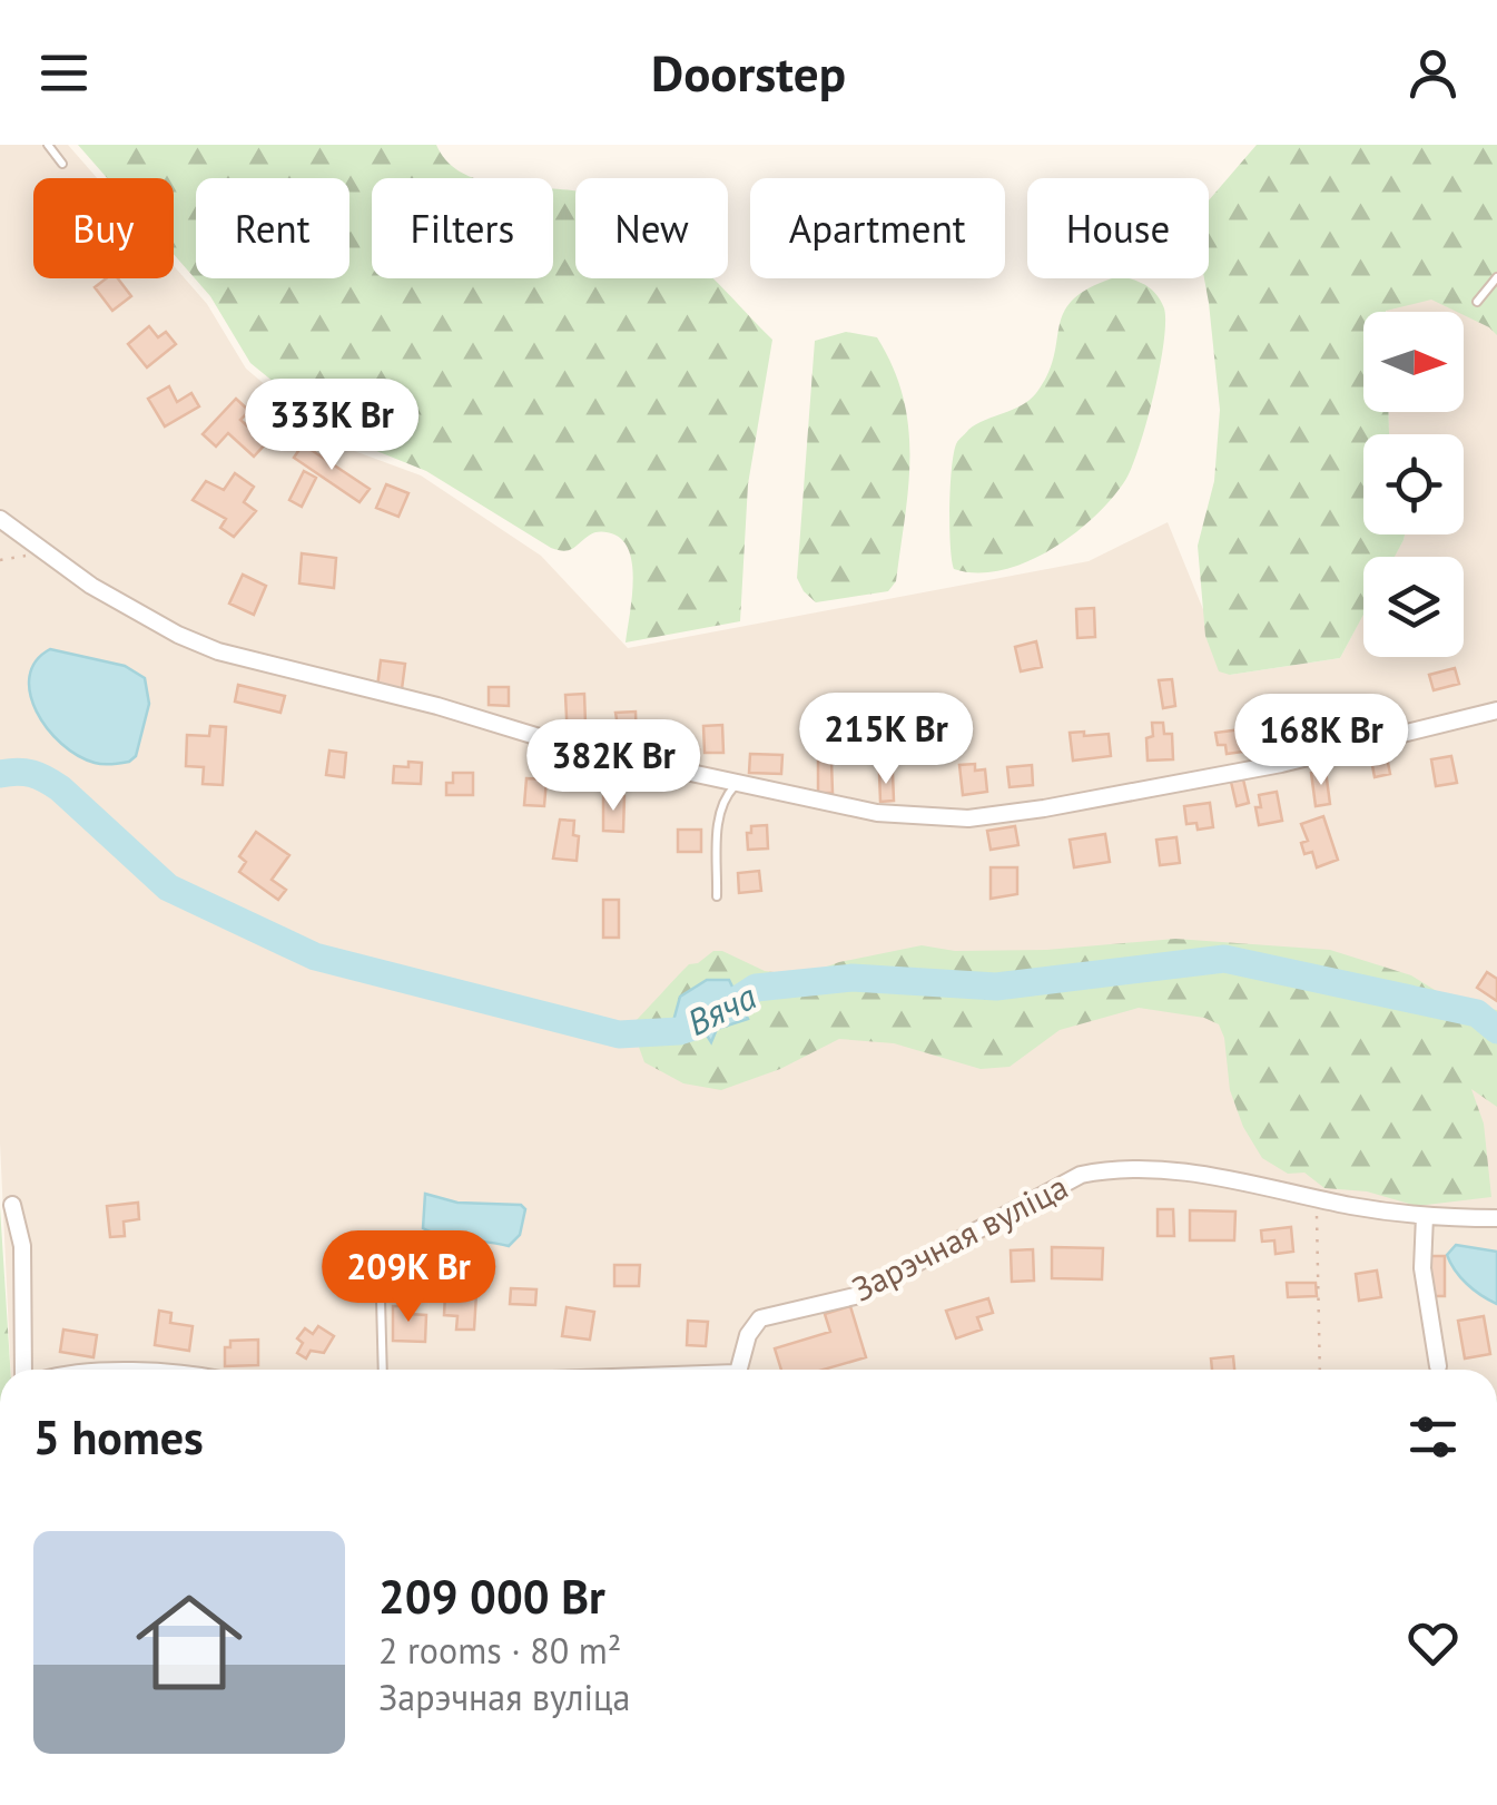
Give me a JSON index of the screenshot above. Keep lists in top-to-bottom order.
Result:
{
  "streets": {
    "street": ["Зарэчная вуліца"]
  },
  "water": ["Вяча"],
  "north": "right",
  "page": {
    "header": "Doorstep",
    "chip": [
      "Buy",
      "Rent",
      "Filters",
      "New",
      "Apartment",
      "House"
    ],
    "price": [
      "333K Br",
      "215K Br",
      "168K Br",
      "382K Br",
      "209K Br"
    ],
    "heading": "5 homes",
    "list": [
      {
        "name": "209 000 Br",
        "note": "2 rooms · 80 m² · Зарэчная вуліца"
      }
    ]
  }
}
